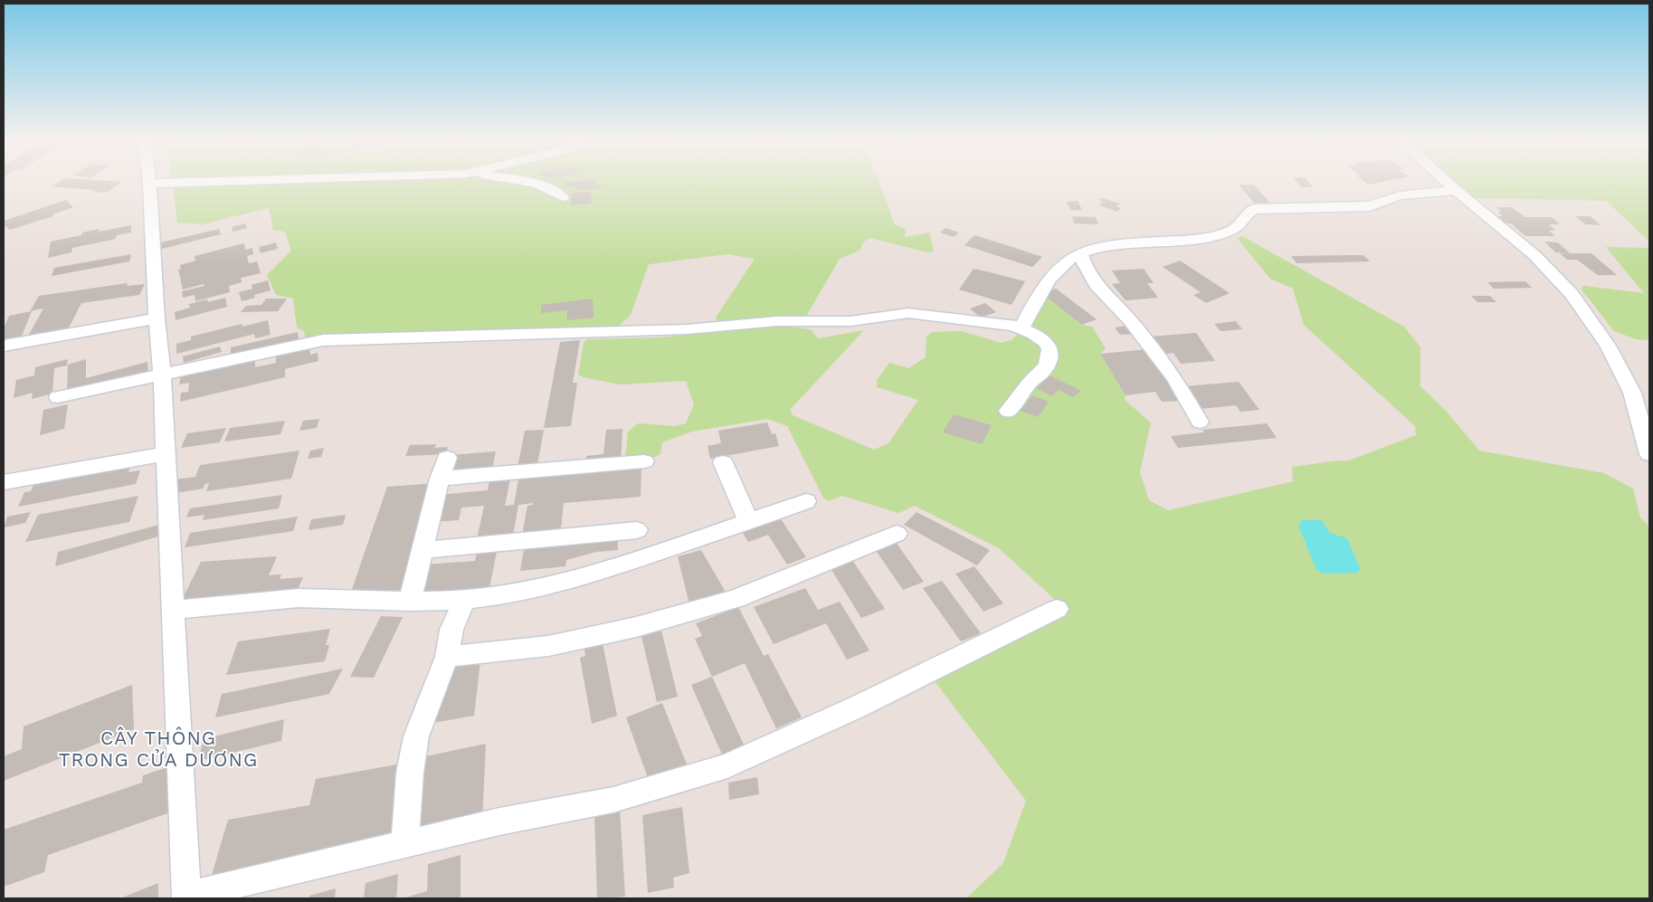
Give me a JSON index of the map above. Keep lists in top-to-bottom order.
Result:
{
  "districts": ["CÂY THÔNG TRONG CỬA DƯƠNG"]
}
